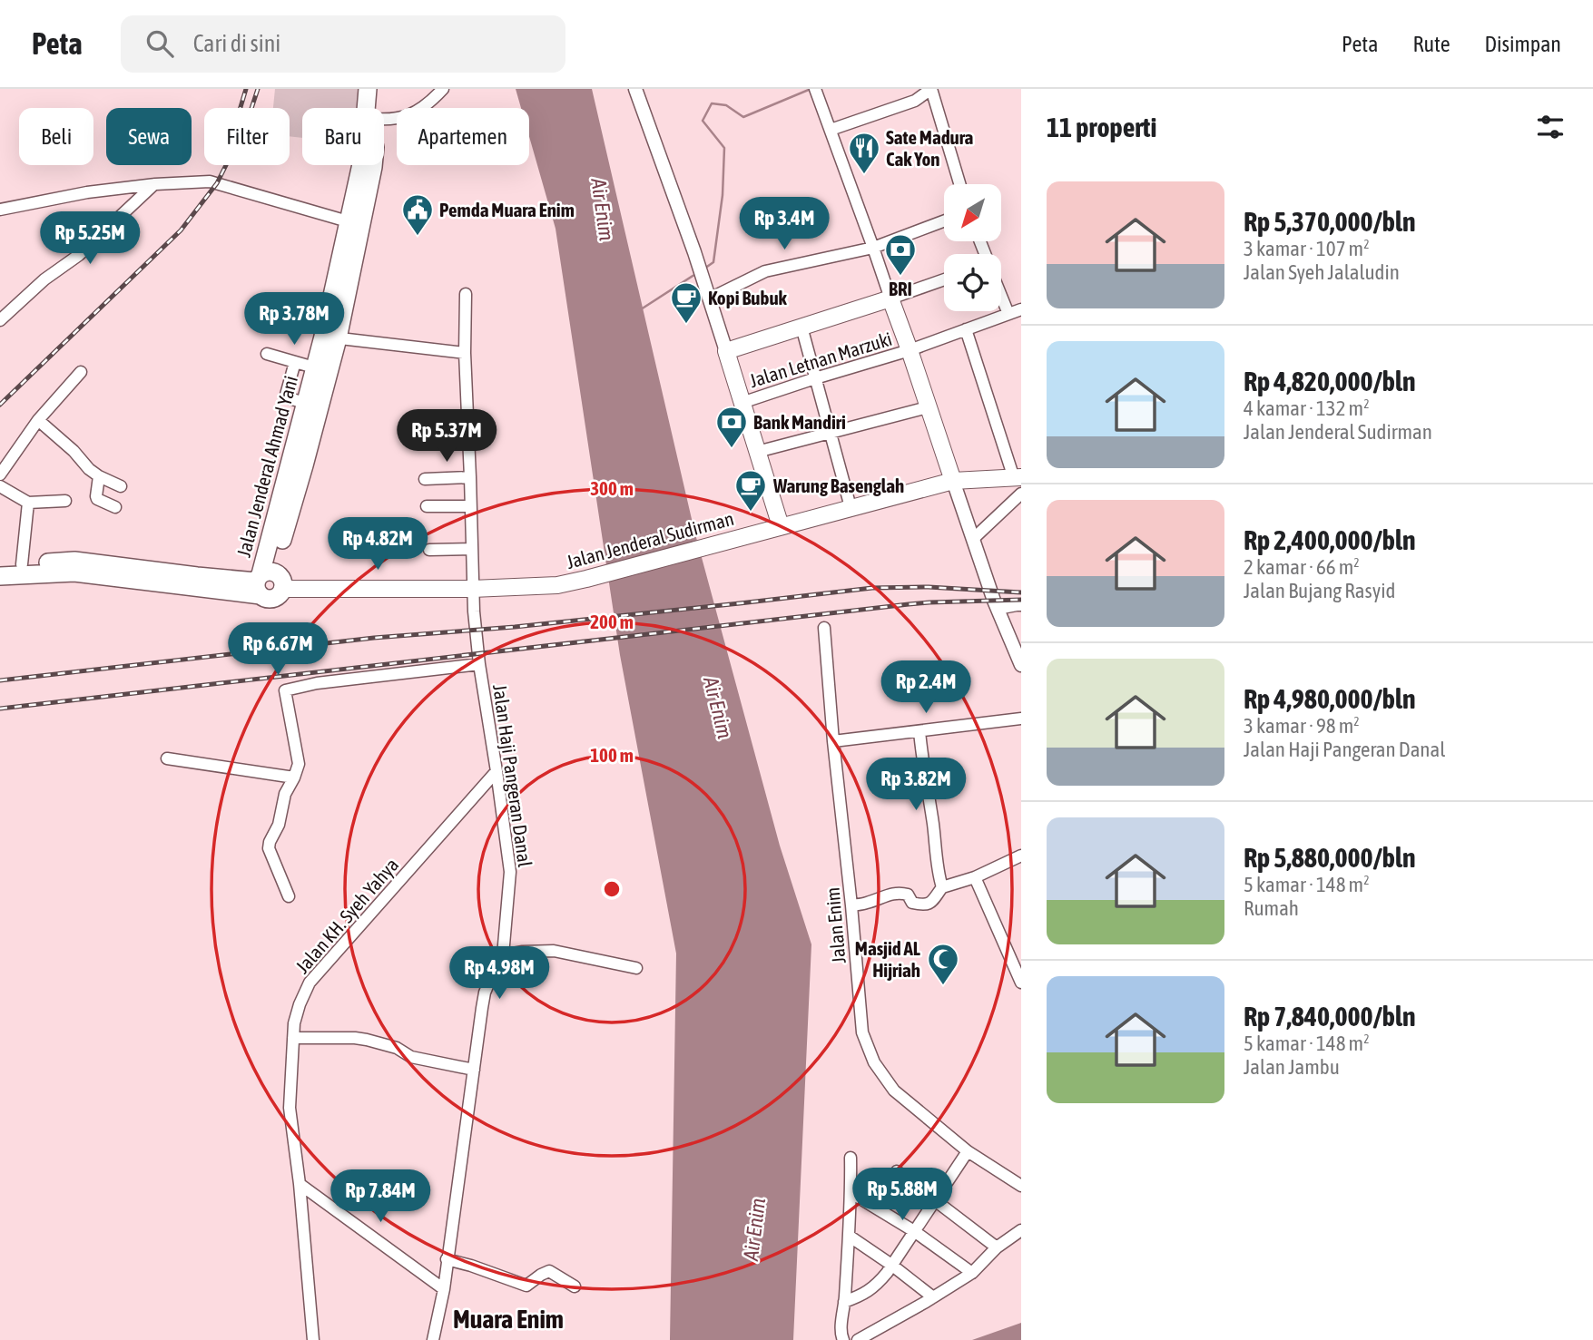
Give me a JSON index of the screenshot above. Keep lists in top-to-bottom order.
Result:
{
  "streets": {
    "highway": ["Jalan Jenderal Ahmad Yani"],
    "main road": ["Jalan Jenderal Sudirman"],
    "street": [
      "Jalan Letnan Marzuki",
      "Jalan Haji Pangeran Danal",
      "Jalan KH. Syeh Yahya",
      "Jalan Enim"
    ]
  },
  "crossings": [
    ["Jalan Jenderal Sudirman", "Jalan Haji Pangeran Danal"],
    ["Jalan Haji Pangeran Danal", "Jalan KH. Syeh Yahya"]
  ],
  "districts": ["Muara Enim"],
  "water": ["Air Enim"],
  "places": {
    "restaurant": ["Sate Madura Cak Yon"],
    "public building": ["Pemda Muara Enim"],
    "bank": ["BRI", "Bank Mandiri"],
    "cafe": ["Kopi Bubuk", "Warung Basenglah"],
    "mosque": ["Masjid AL Hijriah"]
  },
  "north": "bottom left",
  "page": {
    "header": "Peta",
    "search": "Cari di sini",
    "nav": ["Peta", "Rute", "Disimpan"],
    "heading": "11 properti",
    "chip": [
      "Beli",
      "Sewa",
      "Filter",
      "Baru",
      "Apartemen"
    ],
    "list": [
      {
        "name": "Rp 5,370,000/bln",
        "note": "3 kamar · 107 m² · Jalan Syeh Jalaludin"
      },
      {
        "name": "Rp 4,820,000/bln",
        "note": "4 kamar · 132 m² · Jalan Jenderal Sudirman"
      },
      {
        "name": "Rp 2,400,000/bln",
        "note": "2 kamar · 66 m² · Jalan Bujang Rasyid"
      },
      {
        "name": "Rp 4,980,000/bln",
        "note": "3 kamar · 98 m² · Jalan Haji Pangeran Danal"
      },
      {
        "name": "Rp 5,880,000/bln",
        "note": "5 kamar · 148 m² · Rumah"
      },
      {
        "name": "Rp 7,840,000/bln",
        "note": "5 kamar · 148 m² · Jalan Jambu"
      }
    ],
    "price": [
      "Rp 3.4M",
      "Rp 5.25M",
      "Rp 3.78M",
      "Rp 5.37M",
      "Rp 4.82M",
      "Rp 6.67M",
      "Rp 2.4M",
      "Rp 3.82M",
      "Rp 4.98M",
      "Rp 5.88M",
      "Rp 7.84M"
    ]
  },
  "rings": ["300 m", "200 m", "100 m"]
}
